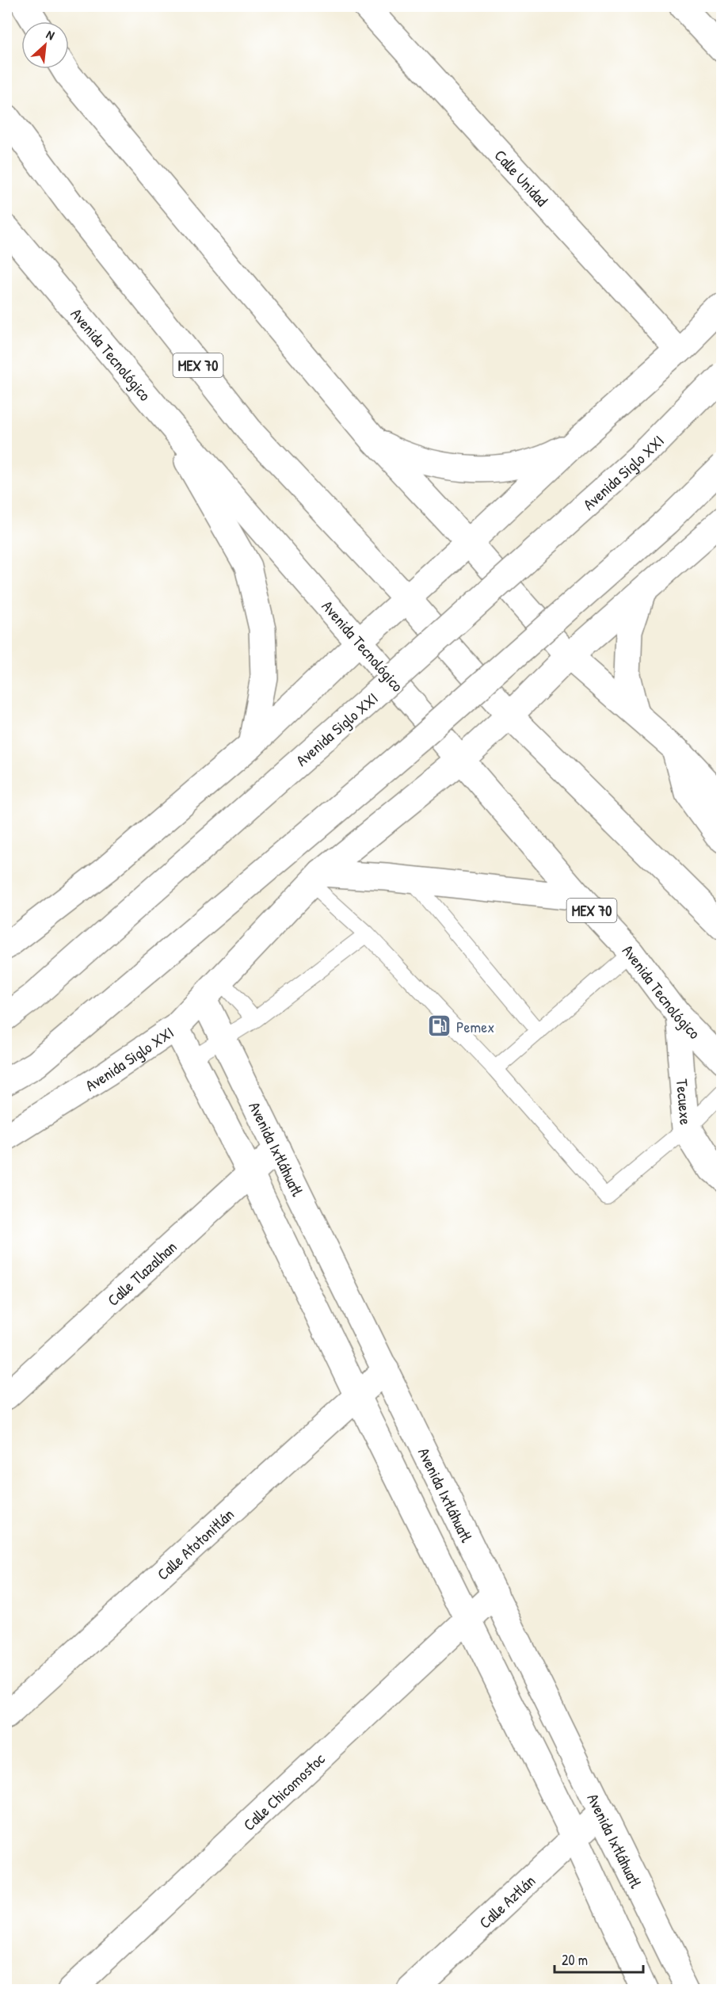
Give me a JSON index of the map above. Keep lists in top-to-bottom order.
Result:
{
  "streets": {
    "main road": [
      "Calle Unidad",
      "Avenida Tecnológico",
      "MEX 70",
      "Avenida Siglo XXI",
      "Tecuexe",
      "Avenida Ixtláhuatl",
      "Calle Tlazalhan",
      "Calle Atotonitlán",
      "Calle Chicomostoc",
      "Calle Aztlán"
    ]
  },
  "crossings": [
    ["Avenida Tecnológico", "Avenida Siglo XXI"],
    ["Avenida Tecnológico", "Tecuexe"],
    ["MEX 70", "Avenida Siglo XXI"],
    ["Avenida Siglo XXI", "Avenida Ixtláhuatl"],
    ["Avenida Ixtláhuatl", "Calle Tlazalhan"],
    ["Avenida Ixtláhuatl", "Calle Atotonitlán"],
    ["Avenida Ixtláhuatl", "Calle Chicomostoc"],
    ["Avenida Ixtláhuatl", "Calle Aztlán"]
  ],
  "places": {
    "fuel station": ["Pemex"]
  },
  "scale_bar": "20 m",
  "north": "top right"
}
